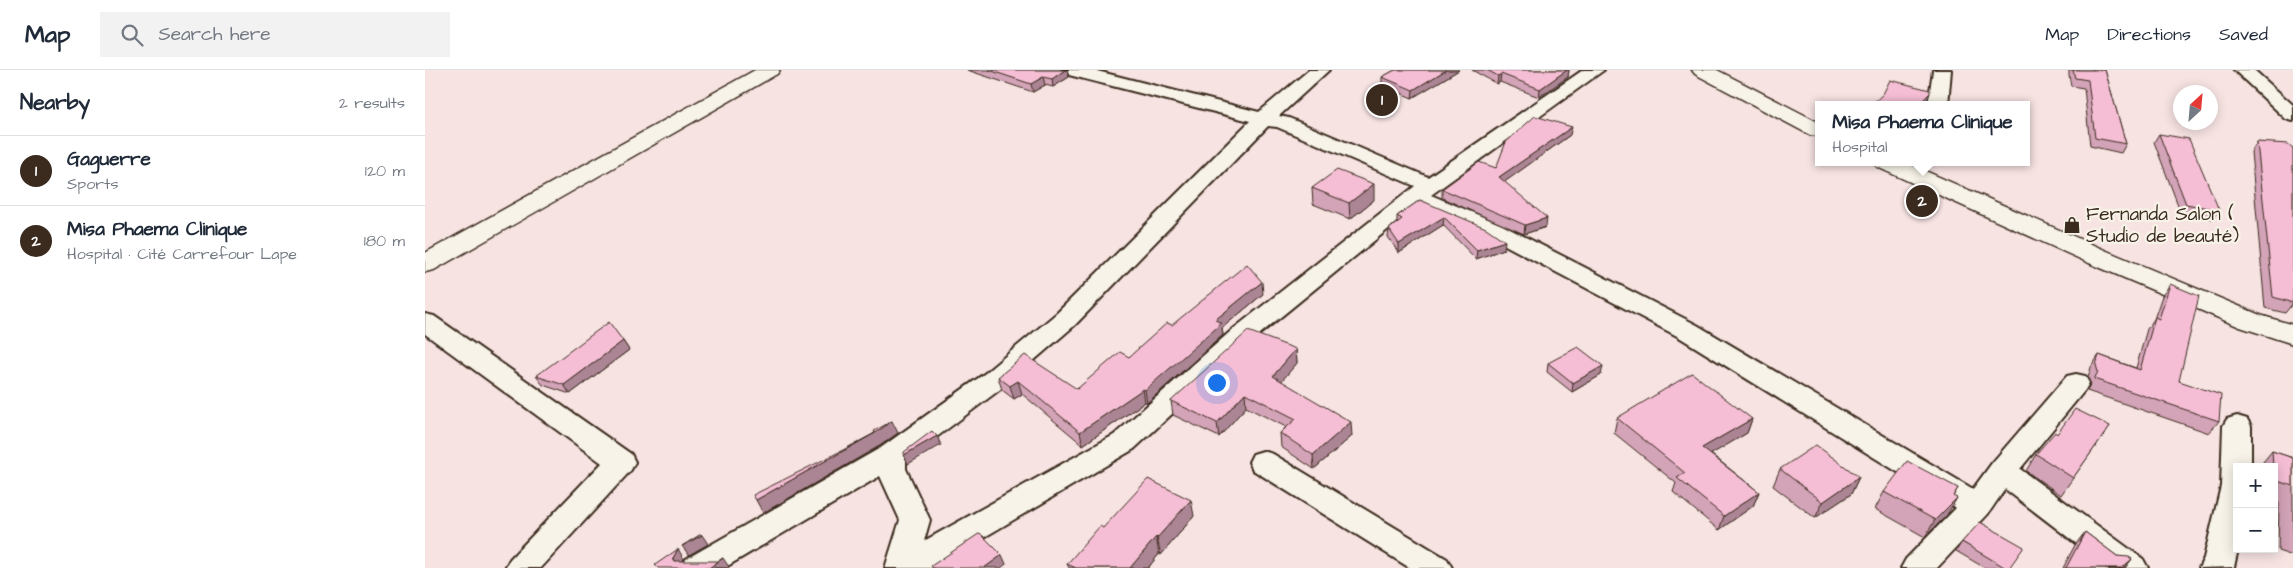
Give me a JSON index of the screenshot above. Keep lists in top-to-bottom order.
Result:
{
  "places": {
    "shop": ["Fernanda Salon ( Studio de beauté)"]
  },
  "north": "top right",
  "page": {
    "header": "Map",
    "search": "Search here",
    "nav": ["Map", "Directions", "Saved"],
    "heading": ["Nearby", "2 results"],
    "pins": ["1", "2"],
    "popup": ["Misa Phaema Clinique", "Hospital"],
    "list": [
      {
        "mark": "1",
        "name": "Gaguerre",
        "note": "Sports",
        "value": "120 m"
      },
      {
        "mark": "2",
        "name": "Misa Phaema Clinique",
        "note": "Hospital · Cité Carrefour Lape",
        "value": "180 m"
      }
    ],
    "map_buttons": ["+", "−"]
  }
}
